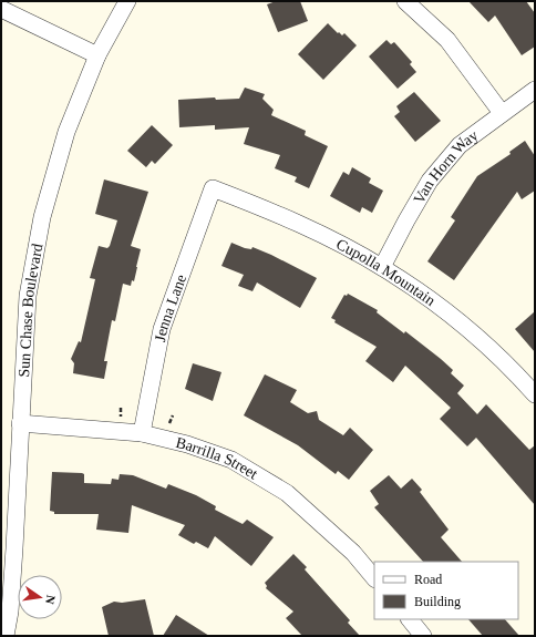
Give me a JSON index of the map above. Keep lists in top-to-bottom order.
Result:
{
  "streets": {
    "street": [
      "Van Horn Way",
      "Cupolla Mountain",
      "Jenna Lane",
      "Sun Chase Boulevard",
      "Barrilla Street"
    ]
  },
  "crossings": [
    ["Van Horn Way", "Cupolla Mountain"],
    ["Cupolla Mountain", "Jenna Lane"],
    ["Jenna Lane", "Barrilla Street"],
    ["Sun Chase Boulevard", "Barrilla Street"]
  ],
  "legend": ["Road", "Building"],
  "north": "right"
}
